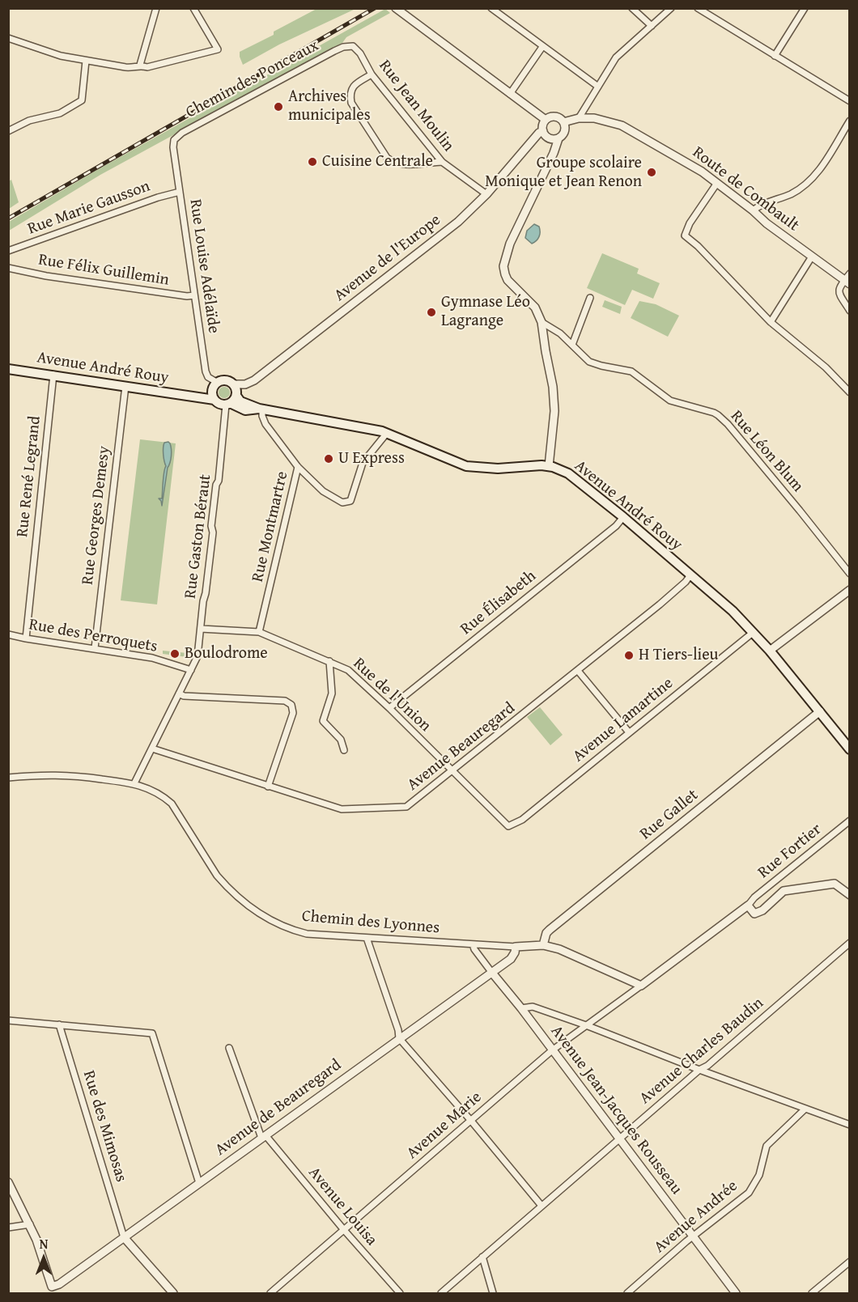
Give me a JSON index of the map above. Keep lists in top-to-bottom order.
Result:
{
  "streets": {
    "main road": ["Avenue André Rouy"],
    "street": [
      "Chemin des Ponceaux",
      "Rue Jean Moulin",
      "Route de Combault",
      "Rue Marie Gausson",
      "Avenue de l'Europe",
      "Rue Louise Adélaïde",
      "Rue Félix Guillemin",
      "Rue Léon Blum",
      "Rue René Legrand",
      "Rue Georges Demesy",
      "Rue Montmartre",
      "Rue Gaston Béraut",
      "Rue Élisabeth",
      "Rue des Perroquets",
      "Rue de l'Union",
      "Avenue Lamartine",
      "Avenue Beauregard",
      "Rue Gallet",
      "Rue Fortier",
      "Chemin des Lyonnes",
      "Avenue Charles Baudin",
      "Avenue de Beauregard",
      "Avenue Jean-Jacques Rousseau",
      "Avenue Marie",
      "Rue des Mimosas",
      "Avenue Louisa",
      "Avenue Andrée"
    ]
  },
  "crossings": [
    ["Chemin des Ponceaux", "Rue Jean Moulin"],
    ["Chemin des Ponceaux", "Rue Louise Adélaïde"],
    ["Rue Jean Moulin", "Avenue de l'Europe"],
    ["Route de Combault", "Avenue de l'Europe"],
    ["Rue Marie Gausson", "Rue Louise Adélaïde"],
    ["Avenue de l'Europe", "Rue Louise Adélaïde"],
    ["Avenue de l'Europe", "Avenue André Rouy"],
    ["Avenue de l'Europe", "Rue Gaston Béraut"],
    ["Rue Louise Adélaïde", "Rue Félix Guillemin"],
    ["Rue Louise Adélaïde", "Avenue André Rouy"],
    ["Rue Louise Adélaïde", "Rue Gaston Béraut"],
    ["Avenue André Rouy", "Rue René Legrand"],
    ["Avenue André Rouy", "Rue Georges Demesy"],
    ["Avenue André Rouy", "Rue Montmartre"],
    ["Avenue André Rouy", "Rue Gaston Béraut"],
    ["Avenue André Rouy", "Rue Élisabeth"],
    ["Avenue André Rouy", "Avenue Lamartine"],
    ["Avenue André Rouy", "Avenue Beauregard"],
    ["Avenue André Rouy", "Rue Gallet"],
    ["Rue René Legrand", "Rue des Perroquets"],
    ["Rue Georges Demesy", "Rue des Perroquets"],
    ["Rue Montmartre", "Rue de l'Union"],
    ["Rue Gaston Béraut", "Rue des Perroquets"],
    ["Rue Gaston Béraut", "Rue de l'Union"],
    ["Rue Élisabeth", "Rue de l'Union"],
    ["Rue de l'Union", "Avenue Lamartine"],
    ["Rue de l'Union", "Avenue Beauregard"],
    ["Rue Gallet", "Chemin des Lyonnes"],
    ["Chemin des Lyonnes", "Avenue de Beauregard"],
    ["Chemin des Lyonnes", "Avenue Jean-Jacques Rousseau"],
    ["Chemin des Lyonnes", "Avenue Marie"],
    ["Avenue Charles Baudin", "Avenue Jean-Jacques Rousseau"],
    ["Avenue de Beauregard", "Avenue Jean-Jacques Rousseau"],
    ["Avenue de Beauregard", "Rue des Mimosas"],
    ["Avenue de Beauregard", "Avenue Louisa"],
    ["Avenue Jean-Jacques Rousseau", "Avenue Marie"],
    ["Avenue Jean-Jacques Rousseau", "Avenue Andrée"],
    ["Avenue Marie", "Avenue Louisa"]
  ],
  "places": [
    "Archives municipales",
    "Cuisine Centrale",
    "Groupe scolaire Monique et Jean Renon",
    "Gymnase Léo Lagrange",
    "U Express",
    "Boulodrome",
    "H Tiers-lieu"
  ],
  "north": "top"
}
